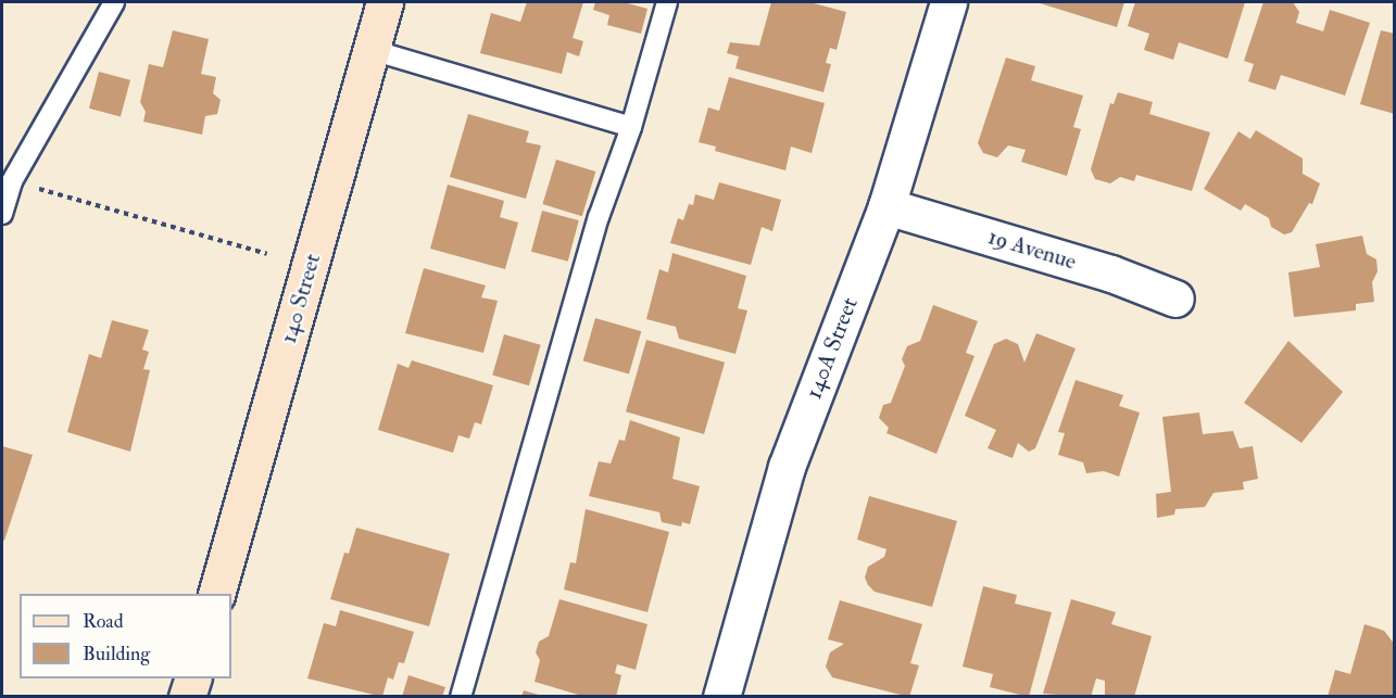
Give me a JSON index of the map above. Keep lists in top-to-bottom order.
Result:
{
  "streets": {
    "main road": ["140 Street"],
    "street": ["19 Avenue", "140A Street"]
  },
  "crossings": [
    ["19 Avenue", "140A Street"]
  ],
  "legend": ["Road", "Building"]
}
